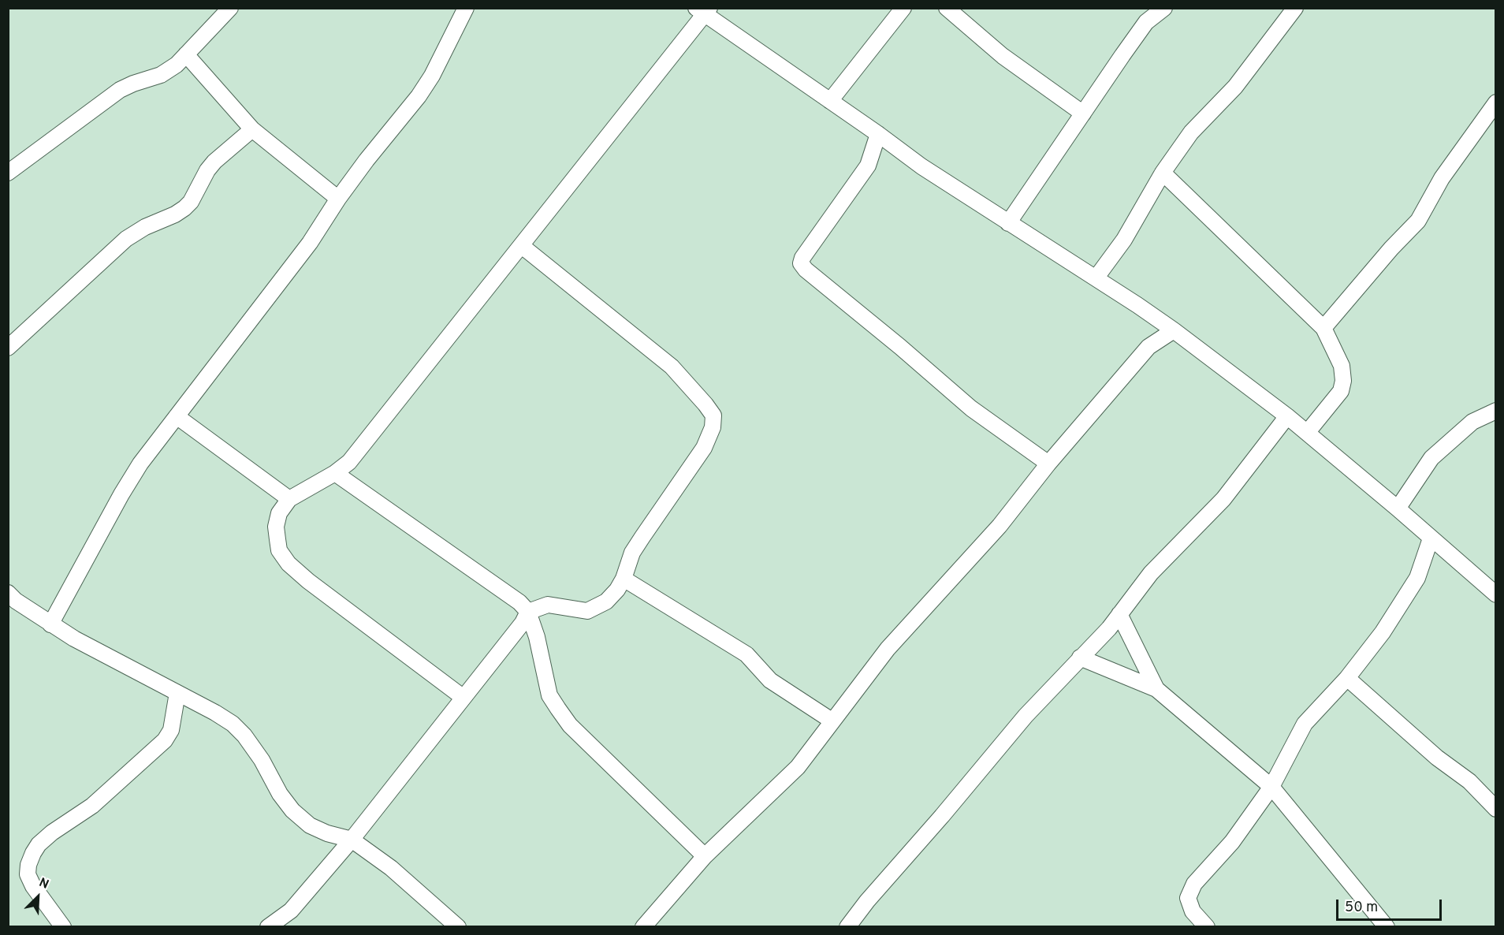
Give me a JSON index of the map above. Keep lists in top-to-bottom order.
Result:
{
  "scale_bar": "50 m",
  "north": "top right"
}
